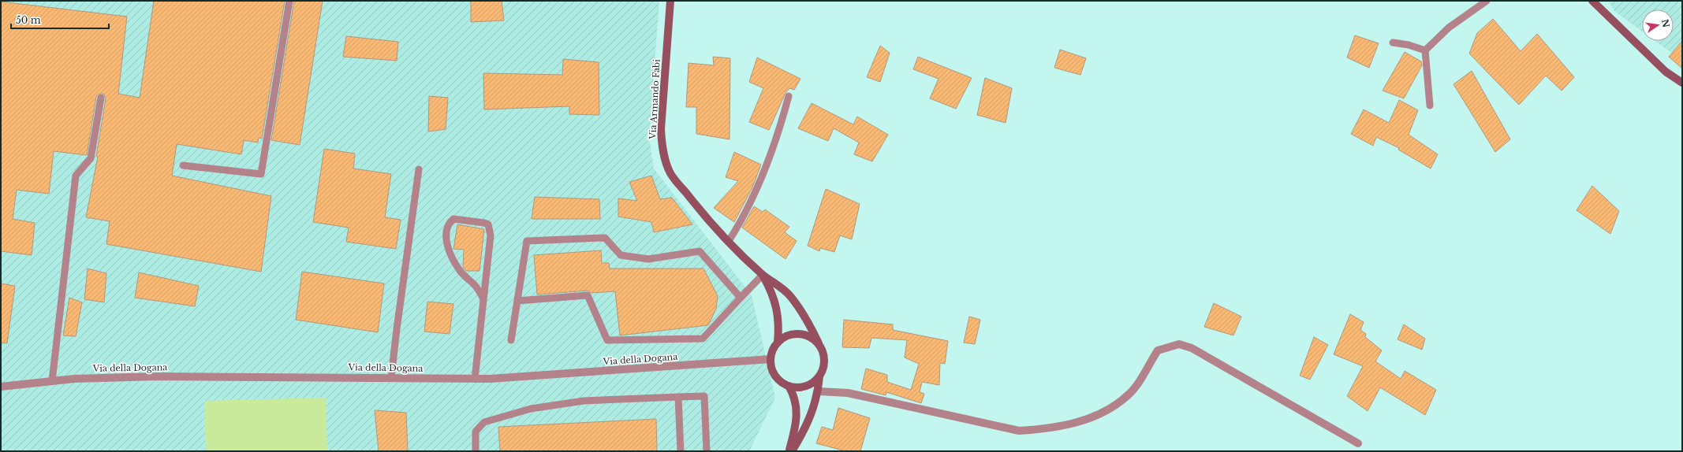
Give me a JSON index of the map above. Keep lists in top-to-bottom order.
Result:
{
  "streets": {
    "street": ["Via Armando Fabi", "Via della Dogana"]
  },
  "scale_bar": "50 m",
  "north": "right"
}
